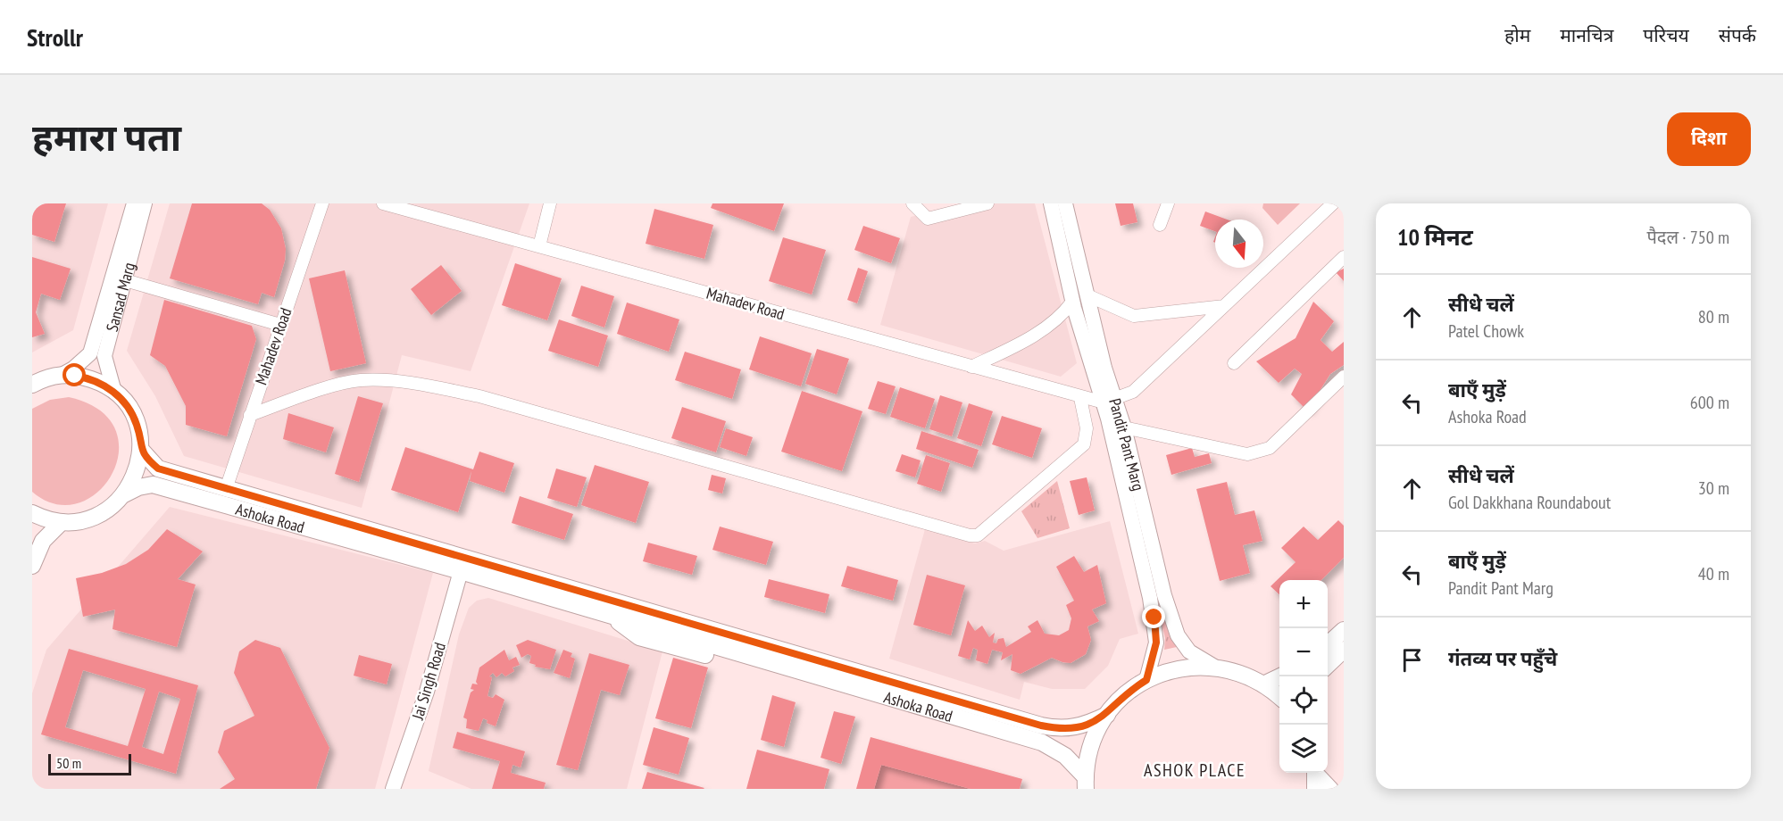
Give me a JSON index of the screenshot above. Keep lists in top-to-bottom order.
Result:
{
  "streets": {
    "main road": ["Ashoka Road"],
    "street": [
      "Sansad Marg",
      "Mahadev Road",
      "Pandit Pant Marg",
      "Jai Singh Road"
    ]
  },
  "crossings": [
    ["Mahadev Road", "Pandit Pant Marg"],
    ["Mahadev Road", "Ashoka Road"],
    ["Ashoka Road", "Jai Singh Road"]
  ],
  "districts": ["ASHOK PLACE"],
  "scale_bar": "50 m",
  "north": "bottom",
  "page": {
    "header": "Strollr",
    "nav": [
      "होम",
      "मानचित्र",
      "परिचय",
      "संपर्क"
    ],
    "title": "हमारा पता",
    "buttons": "दिशा",
    "heading": ["10 मिनट", "पैदल · 750 m"],
    "list": [
      ["सीधे चलें", "Patel Chowk", "80 m"],
      ["बाएँ मुड़ें", "Ashoka Road", "600 m"],
      ["सीधे चलें", "Gol Dakkhana Roundabout", "30 m"],
      ["बाएँ मुड़ें", "Pandit Pant Marg", "40 m"],
      "गंतव्य पर पहुँचे"
    ],
    "map_buttons": ["+", "−"],
    "scale": "50 m"
  }
}
